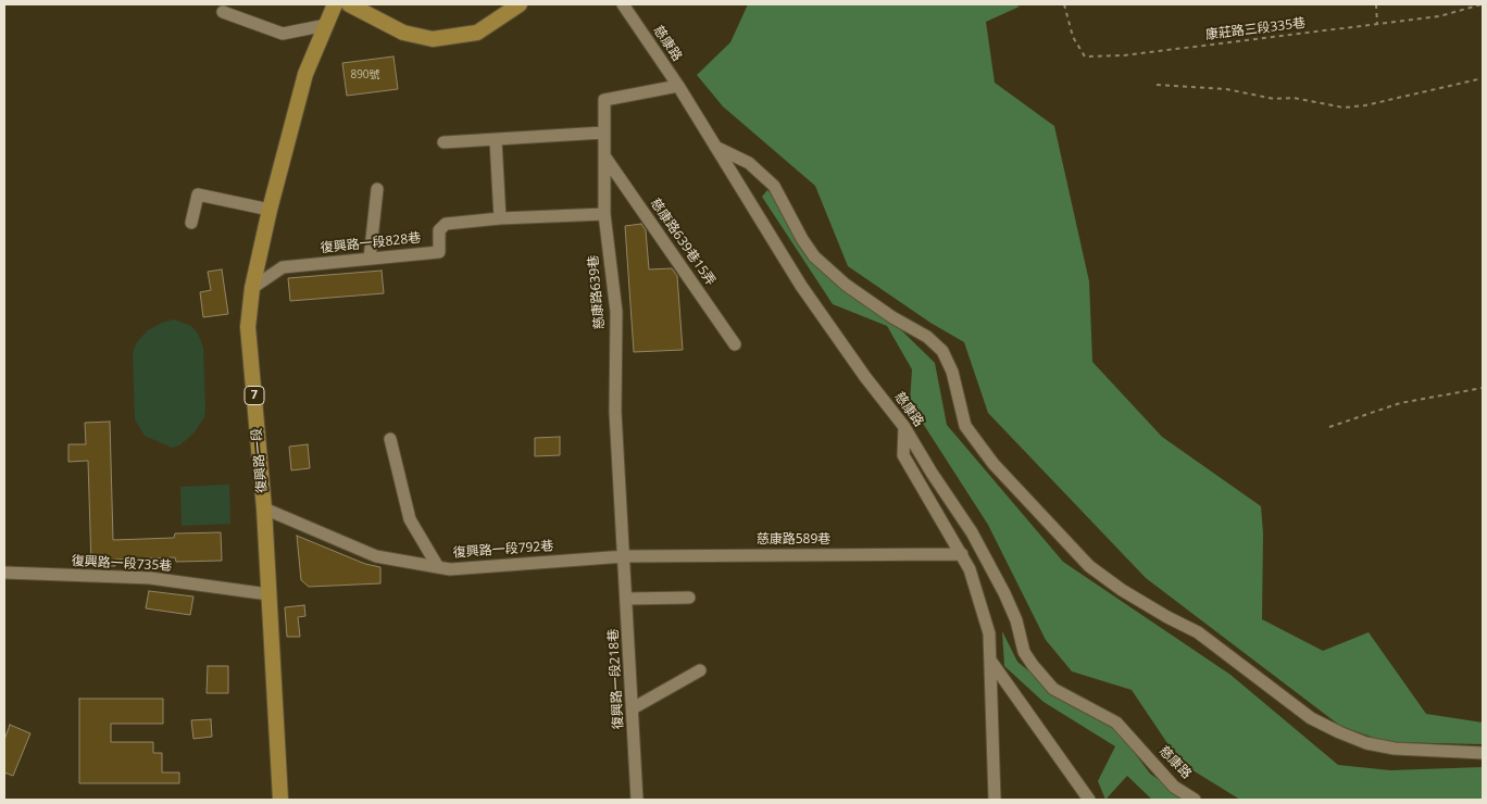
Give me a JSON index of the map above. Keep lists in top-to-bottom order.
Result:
{
  "streets": {
    "main road": ["7", "復興路一段"],
    "street": [
      "慈康路",
      "慈康路639巷15弄",
      "復興路一段828巷",
      "慈康路639巷",
      "慈康路589巷",
      "復興路一段792巷",
      "復興路一段735巷",
      "復興路一段218巷"
    ],
    "path": ["康莊路三段335巷"]
  },
  "crossings": [
    ["慈康路", "慈康路639巷"],
    ["慈康路639巷15弄", "慈康路639巷"],
    ["復興路一段828巷", "慈康路639巷"],
    ["復興路一段828巷", "復興路一段"],
    ["慈康路639巷", "慈康路589巷"],
    ["慈康路639巷", "復興路一段792巷"],
    ["慈康路639巷", "復興路一段218巷"],
    ["復興路一段", "復興路一段792巷"],
    ["復興路一段", "復興路一段735巷"],
    ["慈康路589巷", "復興路一段792巷"],
    ["慈康路589巷", "復興路一段218巷"],
    ["復興路一段792巷", "復興路一段218巷"]
  ],
  "house_numbers": ["890號"]
}
